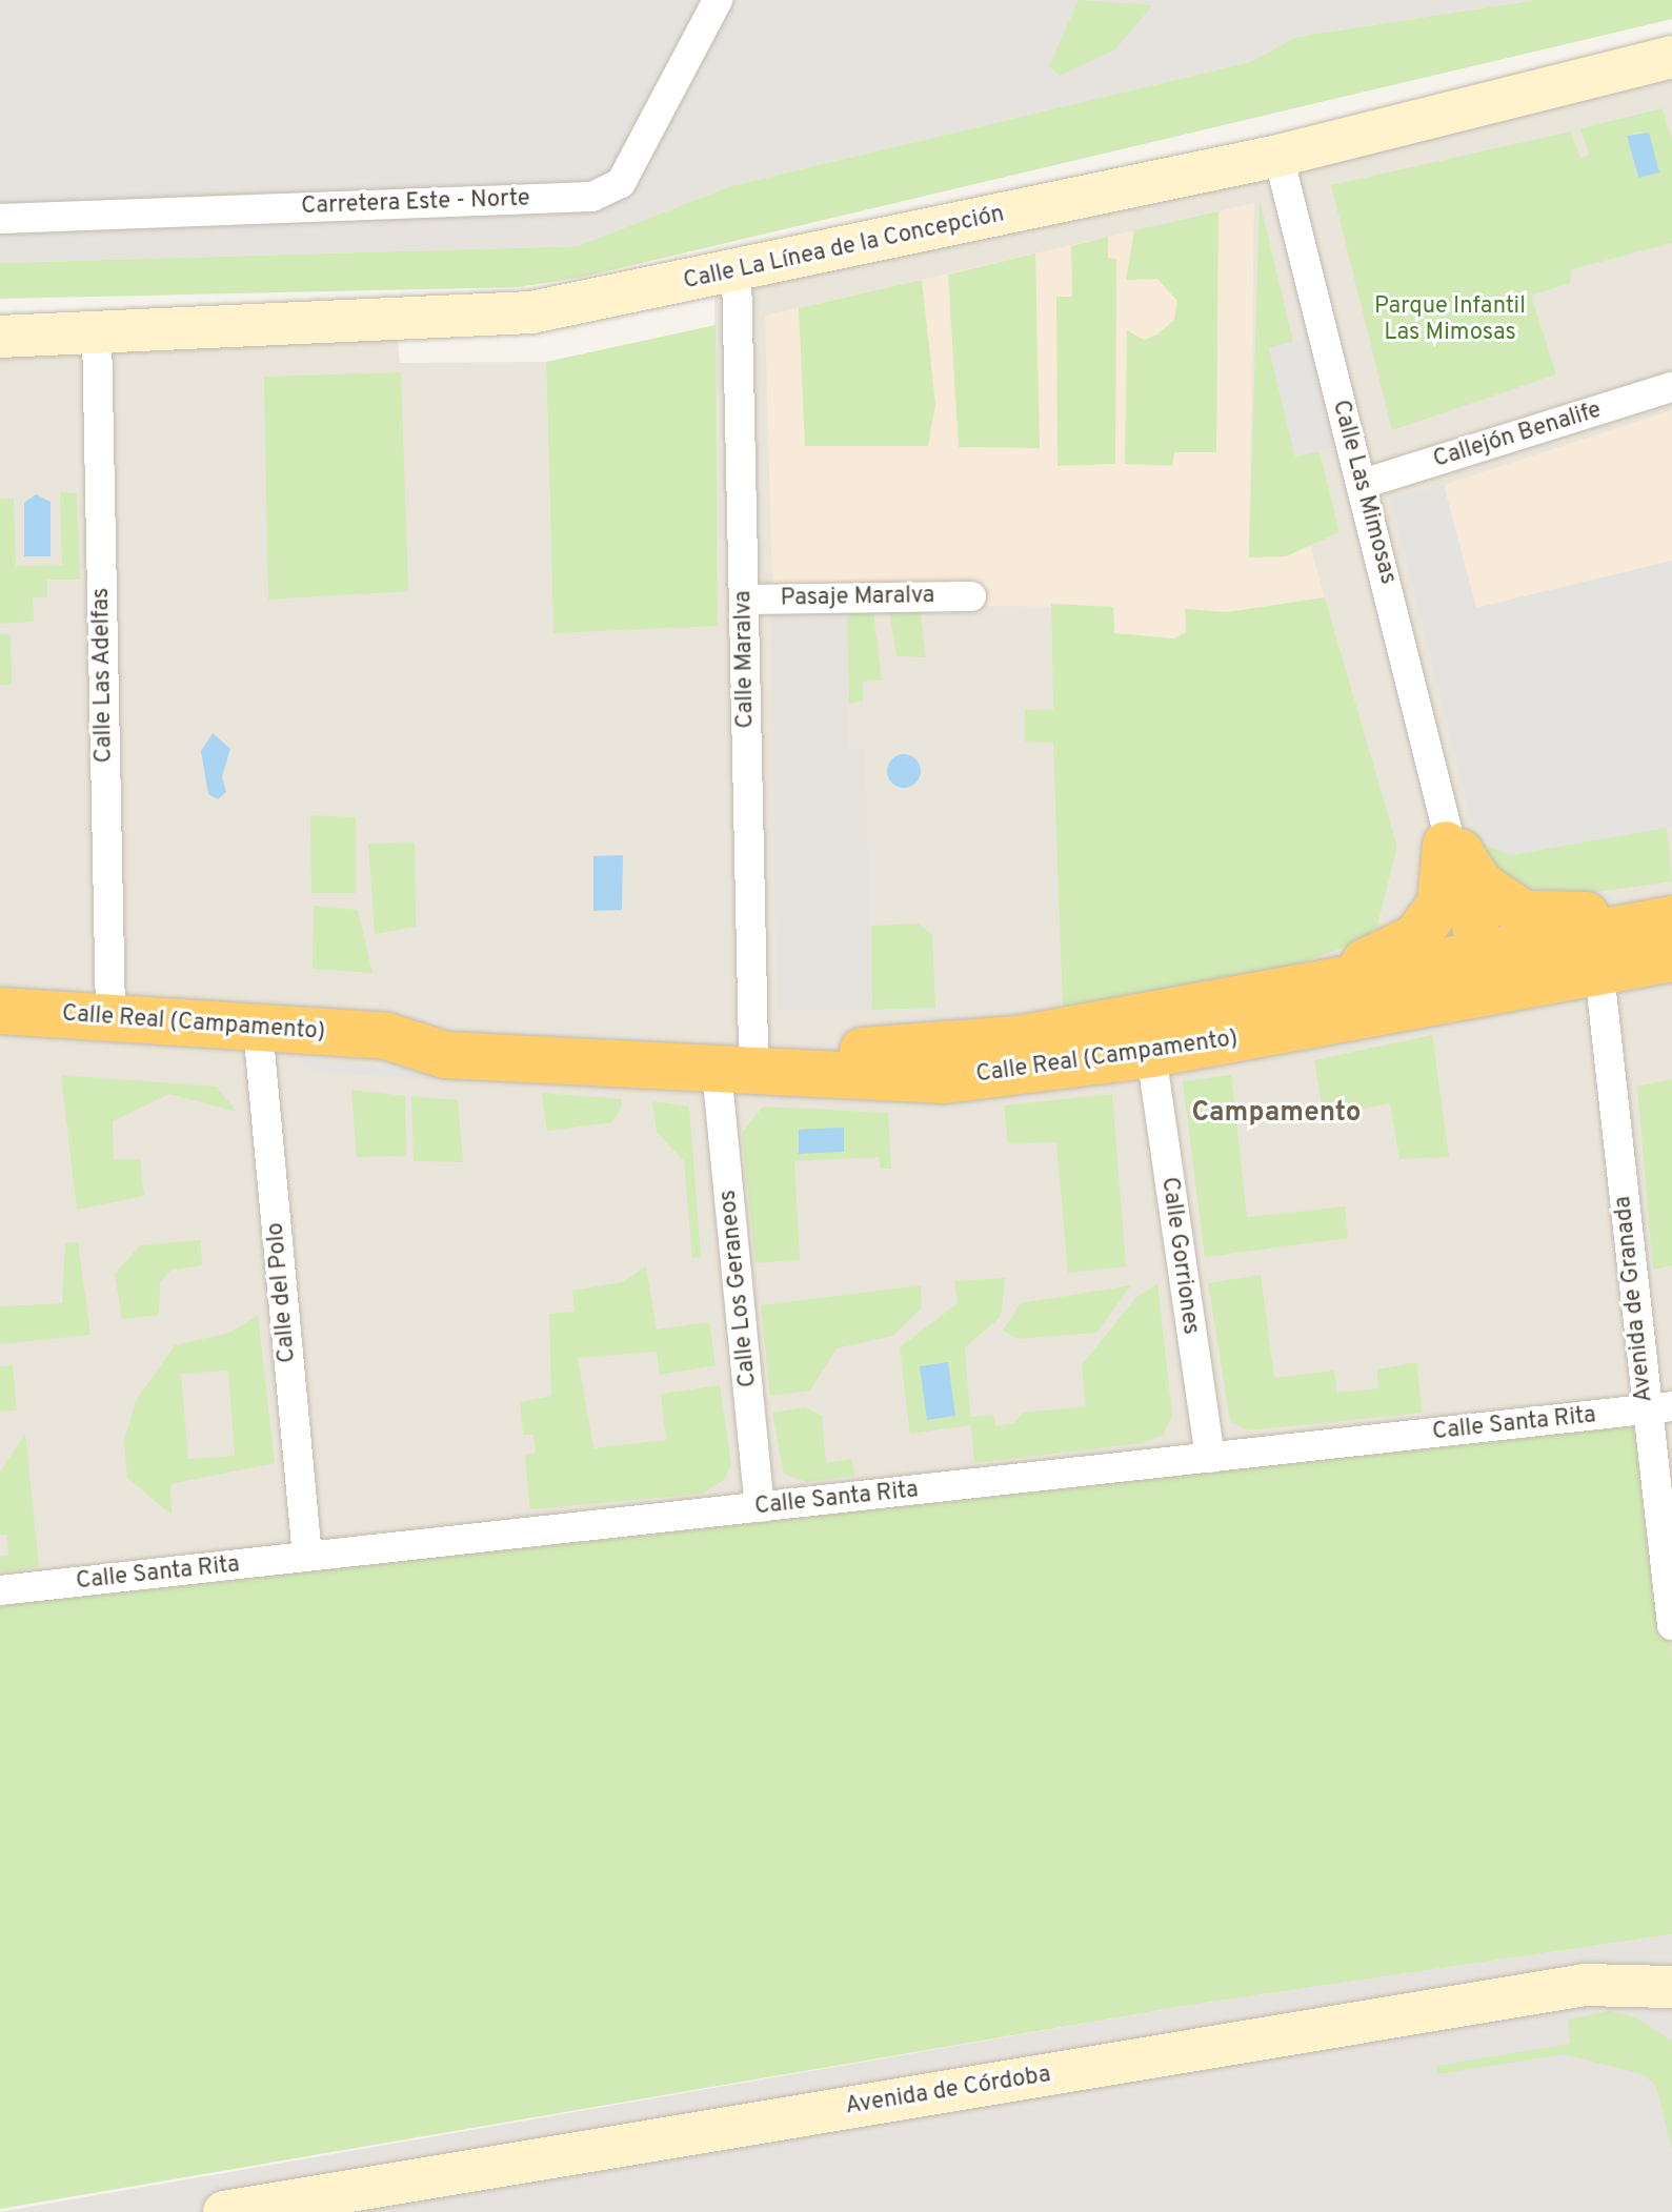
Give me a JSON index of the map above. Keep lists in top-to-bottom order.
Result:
{
  "streets": {
    "highway": ["Calle Real (Campamento)"],
    "street": [
      "Carretera Este - Norte",
      "Calle La Línea de la Concepción",
      "Callejón Benalife",
      "Calle Las Mimosas",
      "Pasaje Maralva",
      "Calle Maralva",
      "Calle Las Adelfas",
      "Calle Gorriones",
      "Calle Los Geraneos",
      "Calle del Polo",
      "Avenida de Granada",
      "Calle Santa Rita",
      "Avenida de Córdoba"
    ]
  },
  "crossings": [
    ["Calle La Línea de la Concepción", "Calle Las Mimosas"],
    ["Calle La Línea de la Concepción", "Calle Maralva"],
    ["Calle La Línea de la Concepción", "Calle Las Adelfas"],
    ["Callejón Benalife", "Calle Las Mimosas"],
    ["Pasaje Maralva", "Calle Maralva"],
    ["Calle Maralva", "Calle Real (Campamento)"],
    ["Calle Maralva", "Calle Los Geraneos"],
    ["Calle Las Adelfas", "Calle Real (Campamento)"],
    ["Calle Real (Campamento)", "Calle Gorriones"],
    ["Calle Real (Campamento)", "Calle Los Geraneos"],
    ["Calle Real (Campamento)", "Calle del Polo"],
    ["Calle Real (Campamento)", "Avenida de Granada"],
    ["Calle Gorriones", "Calle Santa Rita"],
    ["Calle Los Geraneos", "Calle Santa Rita"],
    ["Calle del Polo", "Calle Santa Rita"],
    ["Avenida de Granada", "Calle Santa Rita"]
  ],
  "districts": ["Campamento"],
  "parks": ["Parque Infantil Las Mimosas"]
}
